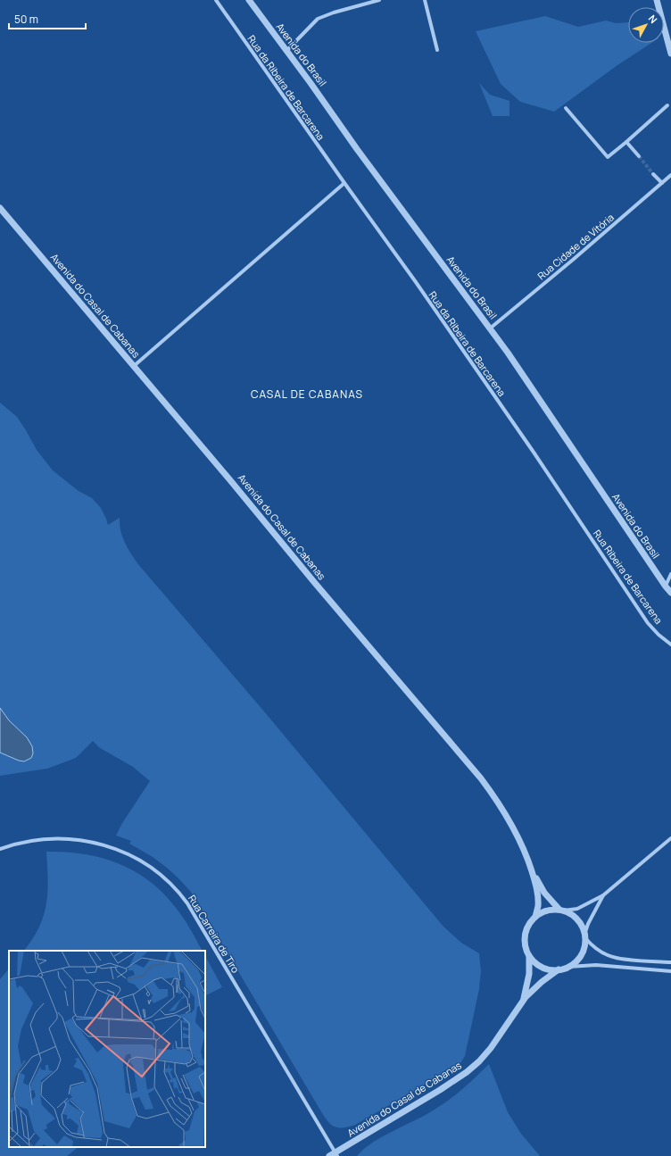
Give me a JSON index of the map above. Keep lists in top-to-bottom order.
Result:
{
  "streets": {
    "street": [
      "Avenida do Brasil",
      "Rua da Ribeira de Barcarena",
      "Rua Cidade de Vitória",
      "Avenida do Casal de Cabanas",
      "Rua Ribeira de Barcarena",
      "Rua Carreira de Tiro"
    ]
  },
  "crossings": [
    ["Avenida do Brasil", "Rua Cidade de Vitória"],
    ["Rua da Ribeira de Barcarena", "Rua Ribeira de Barcarena"],
    ["Avenida do Casal de Cabanas", "Rua Carreira de Tiro"]
  ],
  "districts": ["CASAL DE CABANAS"],
  "scale_bar": "50 m",
  "north": "top right"
}
